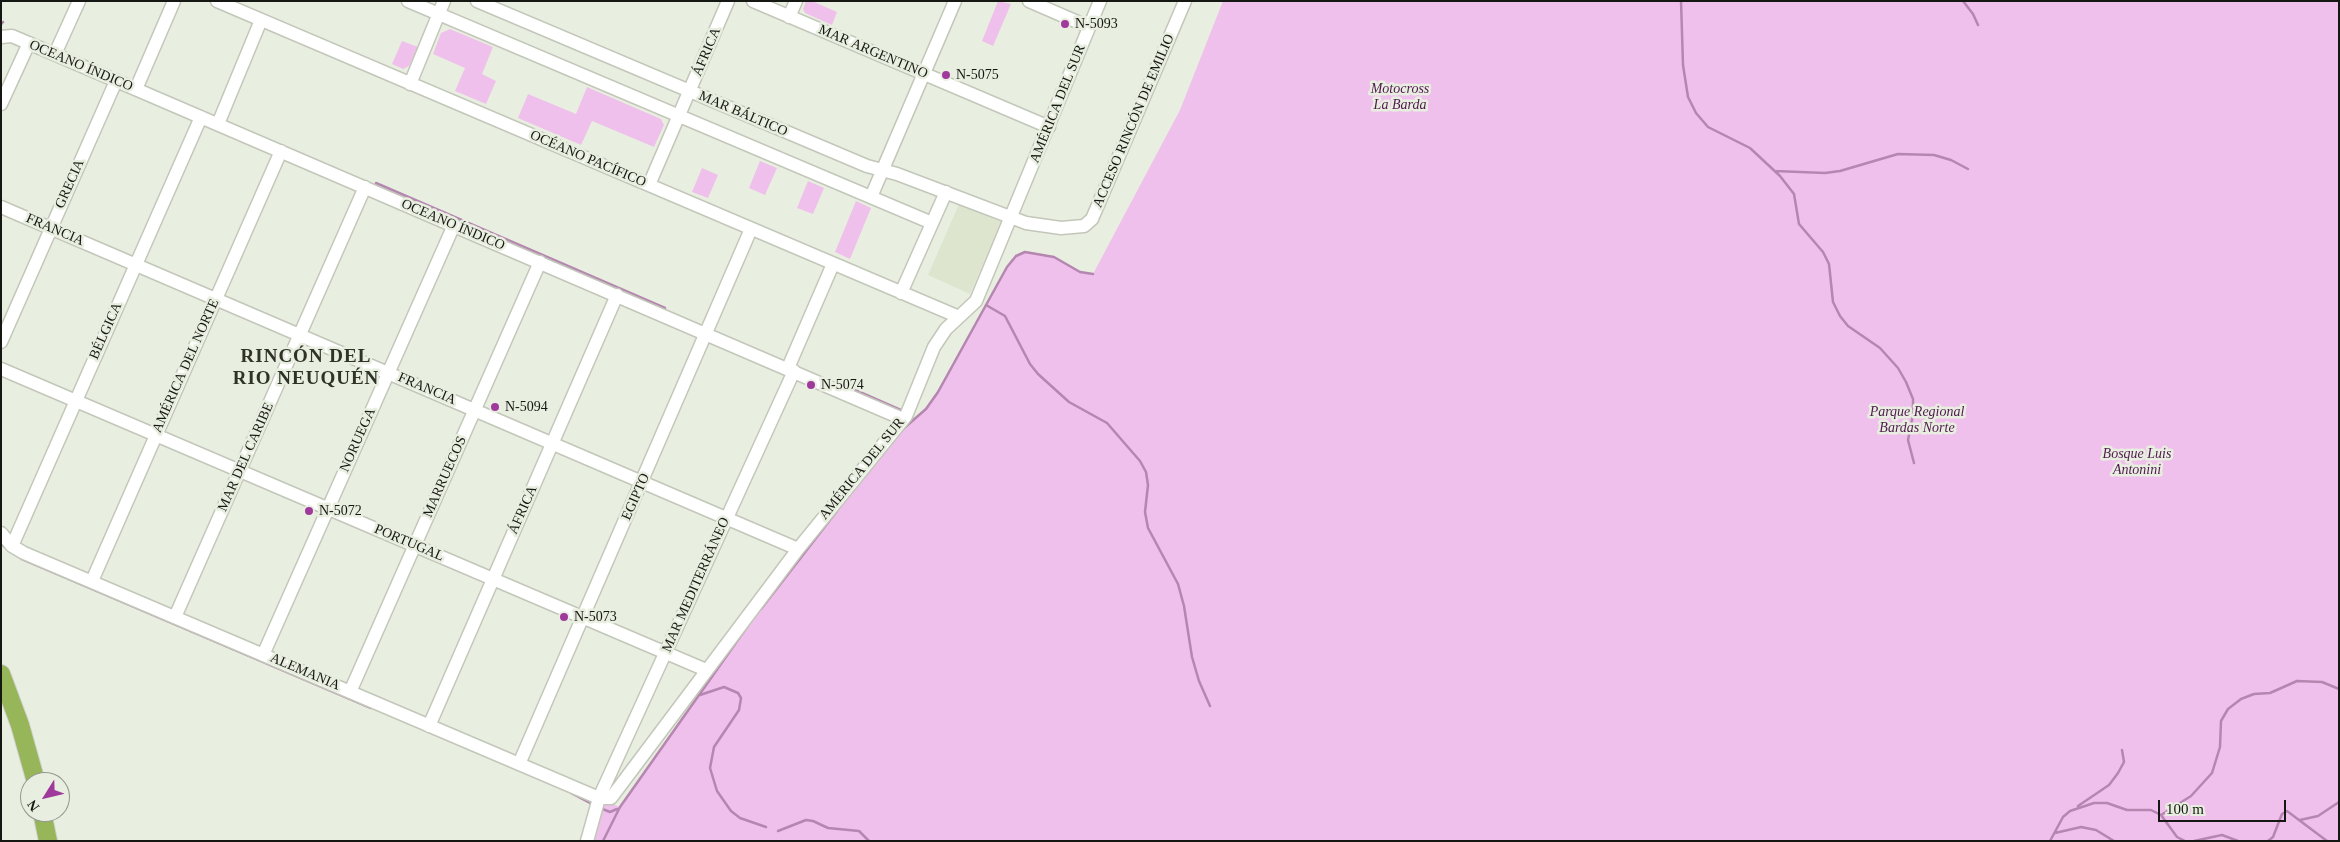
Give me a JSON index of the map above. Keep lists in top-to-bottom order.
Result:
{
  "streets": {
    "street": [
      "ÁFRICA",
      "MAR ARGENTINO",
      "OCEANO ÍNDICO",
      "AMÉRICA DEL SUR",
      "MAR BÁLTICO",
      "ACCESO RINCÓN DE EMILIO",
      "OCÉANO PACÍFICO",
      "GRECIA",
      "FRANCIA",
      "BÉLGICA",
      "AMÉRICA DEL NORTE",
      "NORUEGA",
      "MAR DEL CARIBE",
      "MARRUECOS",
      "EGIPTO",
      "PORTUGAL",
      "MAR MEDITERRÁNEO",
      "ALEMANIA"
    ]
  },
  "crossings": [
    ["ÁFRICA", "OCEANO ÍNDICO"],
    ["ÁFRICA", "MAR BÁLTICO"],
    ["ÁFRICA", "OCÉANO PACÍFICO"],
    ["ÁFRICA", "FRANCIA"],
    ["ÁFRICA", "PORTUGAL"],
    ["ÁFRICA", "ALEMANIA"],
    ["MAR ARGENTINO", "AMÉRICA DEL SUR"],
    ["OCEANO ÍNDICO", "AMÉRICA DEL SUR"],
    ["OCEANO ÍNDICO", "GRECIA"],
    ["OCEANO ÍNDICO", "BÉLGICA"],
    ["OCEANO ÍNDICO", "AMÉRICA DEL NORTE"],
    ["OCEANO ÍNDICO", "NORUEGA"],
    ["OCEANO ÍNDICO", "MAR DEL CARIBE"],
    ["OCEANO ÍNDICO", "MARRUECOS"],
    ["OCEANO ÍNDICO", "EGIPTO"],
    ["OCEANO ÍNDICO", "MAR MEDITERRÁNEO"],
    ["AMÉRICA DEL SUR", "MAR BÁLTICO"],
    ["AMÉRICA DEL SUR", "ACCESO RINCÓN DE EMILIO"],
    ["AMÉRICA DEL SUR", "OCÉANO PACÍFICO"],
    ["AMÉRICA DEL SUR", "FRANCIA"],
    ["AMÉRICA DEL SUR", "PORTUGAL"],
    ["AMÉRICA DEL SUR", "MAR MEDITERRÁNEO"],
    ["AMÉRICA DEL SUR", "ALEMANIA"],
    ["MAR BÁLTICO", "ACCESO RINCÓN DE EMILIO"],
    ["OCÉANO PACÍFICO", "EGIPTO"],
    ["OCÉANO PACÍFICO", "MAR MEDITERRÁNEO"],
    ["GRECIA", "FRANCIA"],
    ["FRANCIA", "BÉLGICA"],
    ["FRANCIA", "AMÉRICA DEL NORTE"],
    ["FRANCIA", "NORUEGA"],
    ["FRANCIA", "MAR DEL CARIBE"],
    ["FRANCIA", "MARRUECOS"],
    ["FRANCIA", "EGIPTO"],
    ["FRANCIA", "MAR MEDITERRÁNEO"],
    ["BÉLGICA", "PORTUGAL"],
    ["BÉLGICA", "ALEMANIA"],
    ["AMÉRICA DEL NORTE", "PORTUGAL"],
    ["AMÉRICA DEL NORTE", "ALEMANIA"],
    ["NORUEGA", "PORTUGAL"],
    ["NORUEGA", "ALEMANIA"],
    ["MAR DEL CARIBE", "PORTUGAL"],
    ["MAR DEL CARIBE", "ALEMANIA"],
    ["MARRUECOS", "PORTUGAL"],
    ["MARRUECOS", "ALEMANIA"],
    ["EGIPTO", "PORTUGAL"],
    ["EGIPTO", "ALEMANIA"],
    ["PORTUGAL", "MAR MEDITERRÁNEO"],
    ["MAR MEDITERRÁNEO", "ALEMANIA"]
  ],
  "districts": ["RINCÓN DEL RIO NEUQUÉN"],
  "parks": ["Motocross La Barda", "Parque Regional Bardas Norte", "Bosque Luis Antonini"],
  "places": [
    "N-5093",
    "N-5075",
    "N-5074",
    "N-5094",
    "N-5072",
    "N-5073"
  ],
  "scale_bar": "100 m",
  "north": "bottom left"
}
